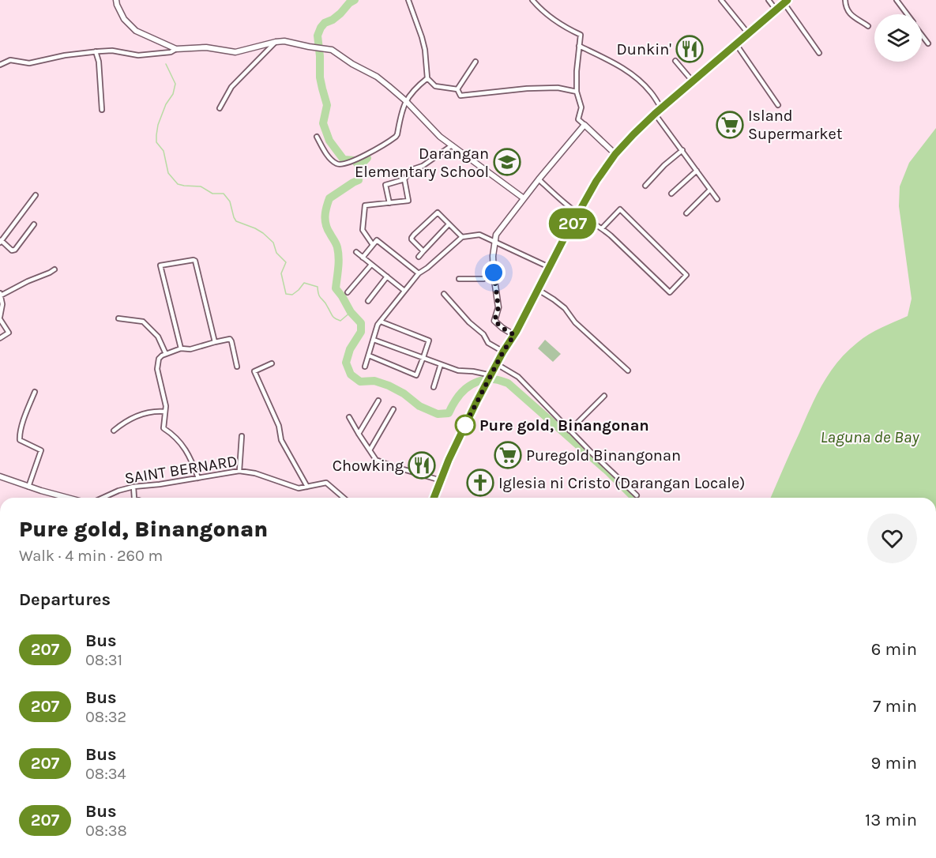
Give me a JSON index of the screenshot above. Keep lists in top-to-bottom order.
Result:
{
  "streets": {
    "street": ["SAINT BERNARD"]
  },
  "water": ["Laguna de Bay"],
  "places": {
    "restaurant": ["Dunkin'", "Chowking"],
    "supermarket": ["Island Supermarket", "Puregold Binangonan"],
    "school or university": ["Darangan Elementary School"],
    "other": ["Pure gold, Binangonan"],
    "church": ["Iglesia ni Cristo (Darangan Locale)"]
  },
  "lines": ["bus line 207"],
  "page": {
    "on_map": "207",
    "heading": [
      ["Pure gold, Binangonan", "Walk · 4 min · 260 m"],
      "Departures"
    ],
    "list": [
      {
        "mark": "207",
        "name": "Bus",
        "note": "08:31",
        "value": "6 min"
      },
      {
        "mark": "207",
        "name": "Bus",
        "note": "08:32",
        "value": "7 min"
      },
      {
        "mark": "207",
        "name": "Bus",
        "note": "08:34",
        "value": "9 min"
      },
      {
        "mark": "207",
        "name": "Bus",
        "note": "08:38",
        "value": "13 min"
      }
    ]
  }
}
